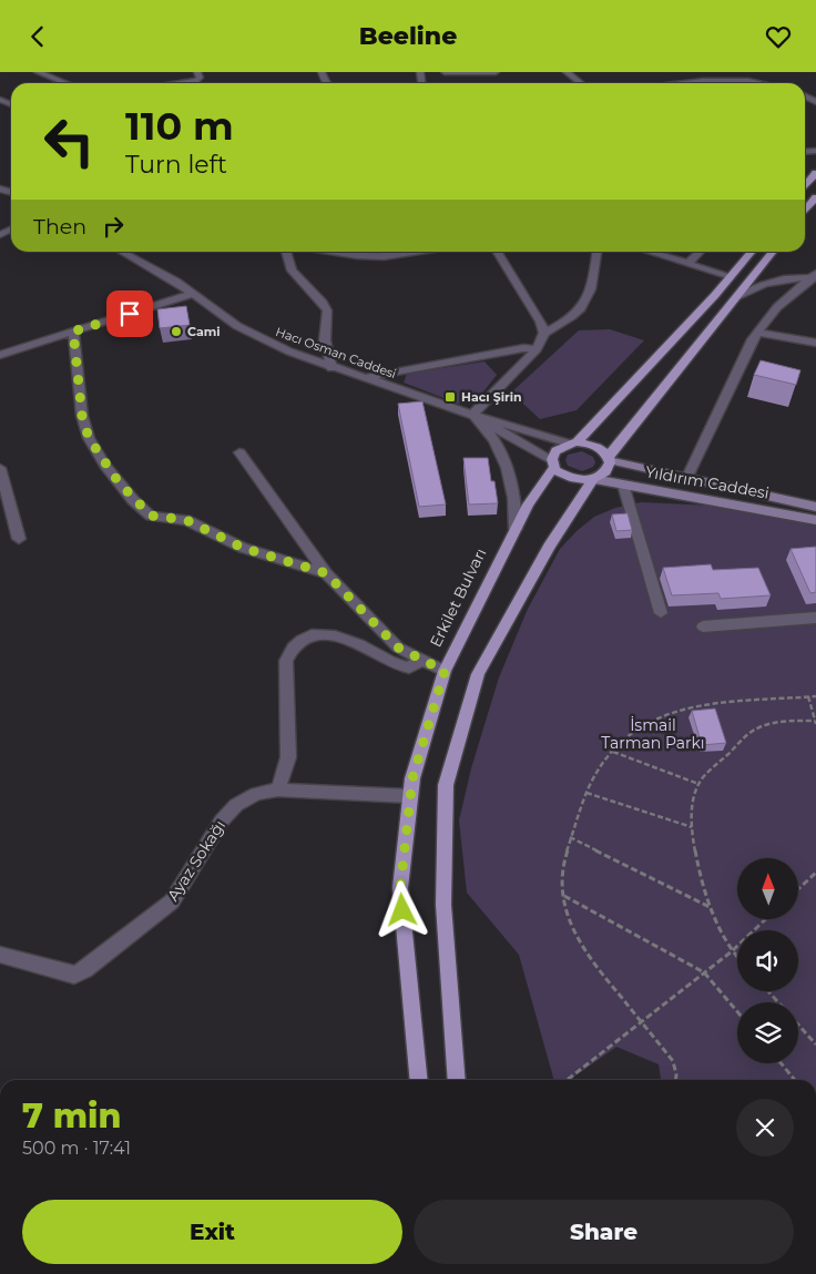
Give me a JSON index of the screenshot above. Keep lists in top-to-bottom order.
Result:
{
  "streets": {
    "main road": ["Erkilet Bulvarı"],
    "street": ["Hacı Osman Caddesi", "Yıldırım Caddesi", "Ayaz Sokağı"]
  },
  "crossings": [
    ["Yıldırım Caddesi", "Erkilet Bulvarı"],
    ["Erkilet Bulvarı", "Ayaz Sokağı"]
  ],
  "parks": ["İsmail Tarman Parkı"],
  "places": {
    "other": ["Cami"],
    "transit": ["Hacı Şirin"]
  },
  "north": "top",
  "page": {
    "header": "Beeline",
    "turn": ["110 m", "Turn left"],
    "then": "Then",
    "heading": ["7 min", "500 m · 17:41"],
    "buttons": ["Exit", "Share"]
  }
}
